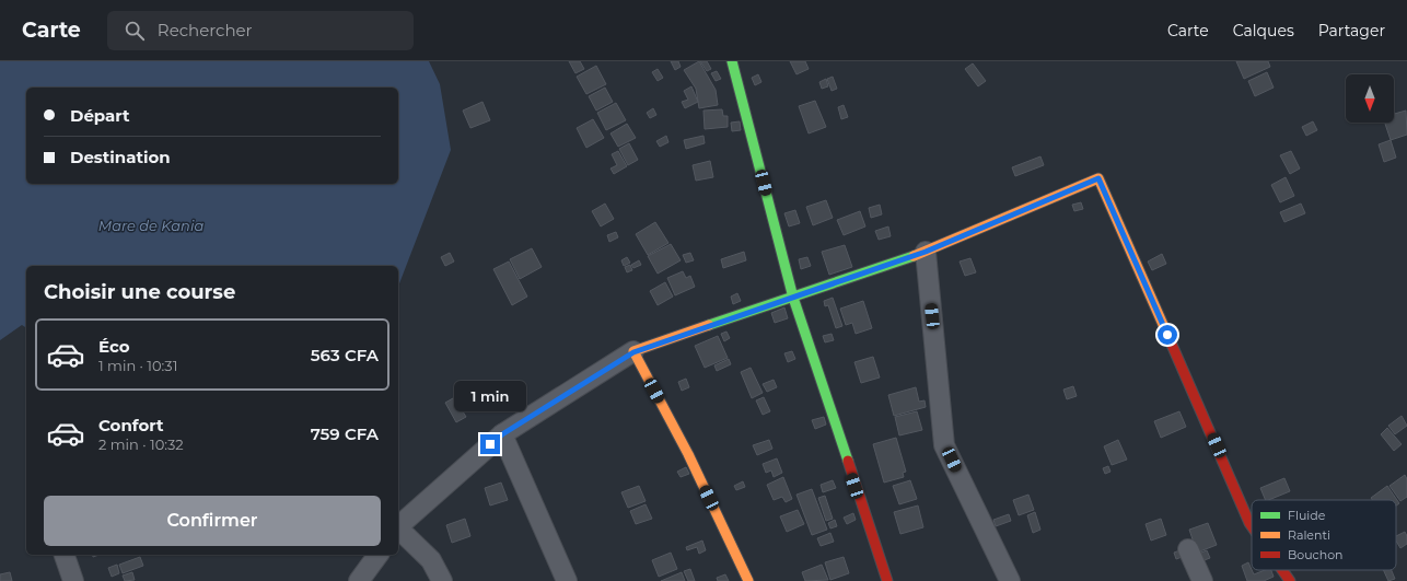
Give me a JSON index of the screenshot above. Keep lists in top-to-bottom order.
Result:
{
  "water": ["Mare de Kania"],
  "legend": ["Fluide", "Ralenti", "Bouchon"],
  "north": "bottom",
  "page": {
    "header": "Carte",
    "search": "Rechercher",
    "nav": ["Carte", "Calques", "Partager"],
    "banner": ["Départ", "Destination"],
    "heading": "Choisir une course",
    "list": [
      {
        "name": "Éco",
        "note": "1 min · 10:31",
        "value": "563 CFA"
      },
      {
        "name": "Confort",
        "note": "2 min · 10:32",
        "value": "759 CFA"
      }
    ],
    "bubble": "1 min",
    "buttons": "Confirmer"
  }
}
